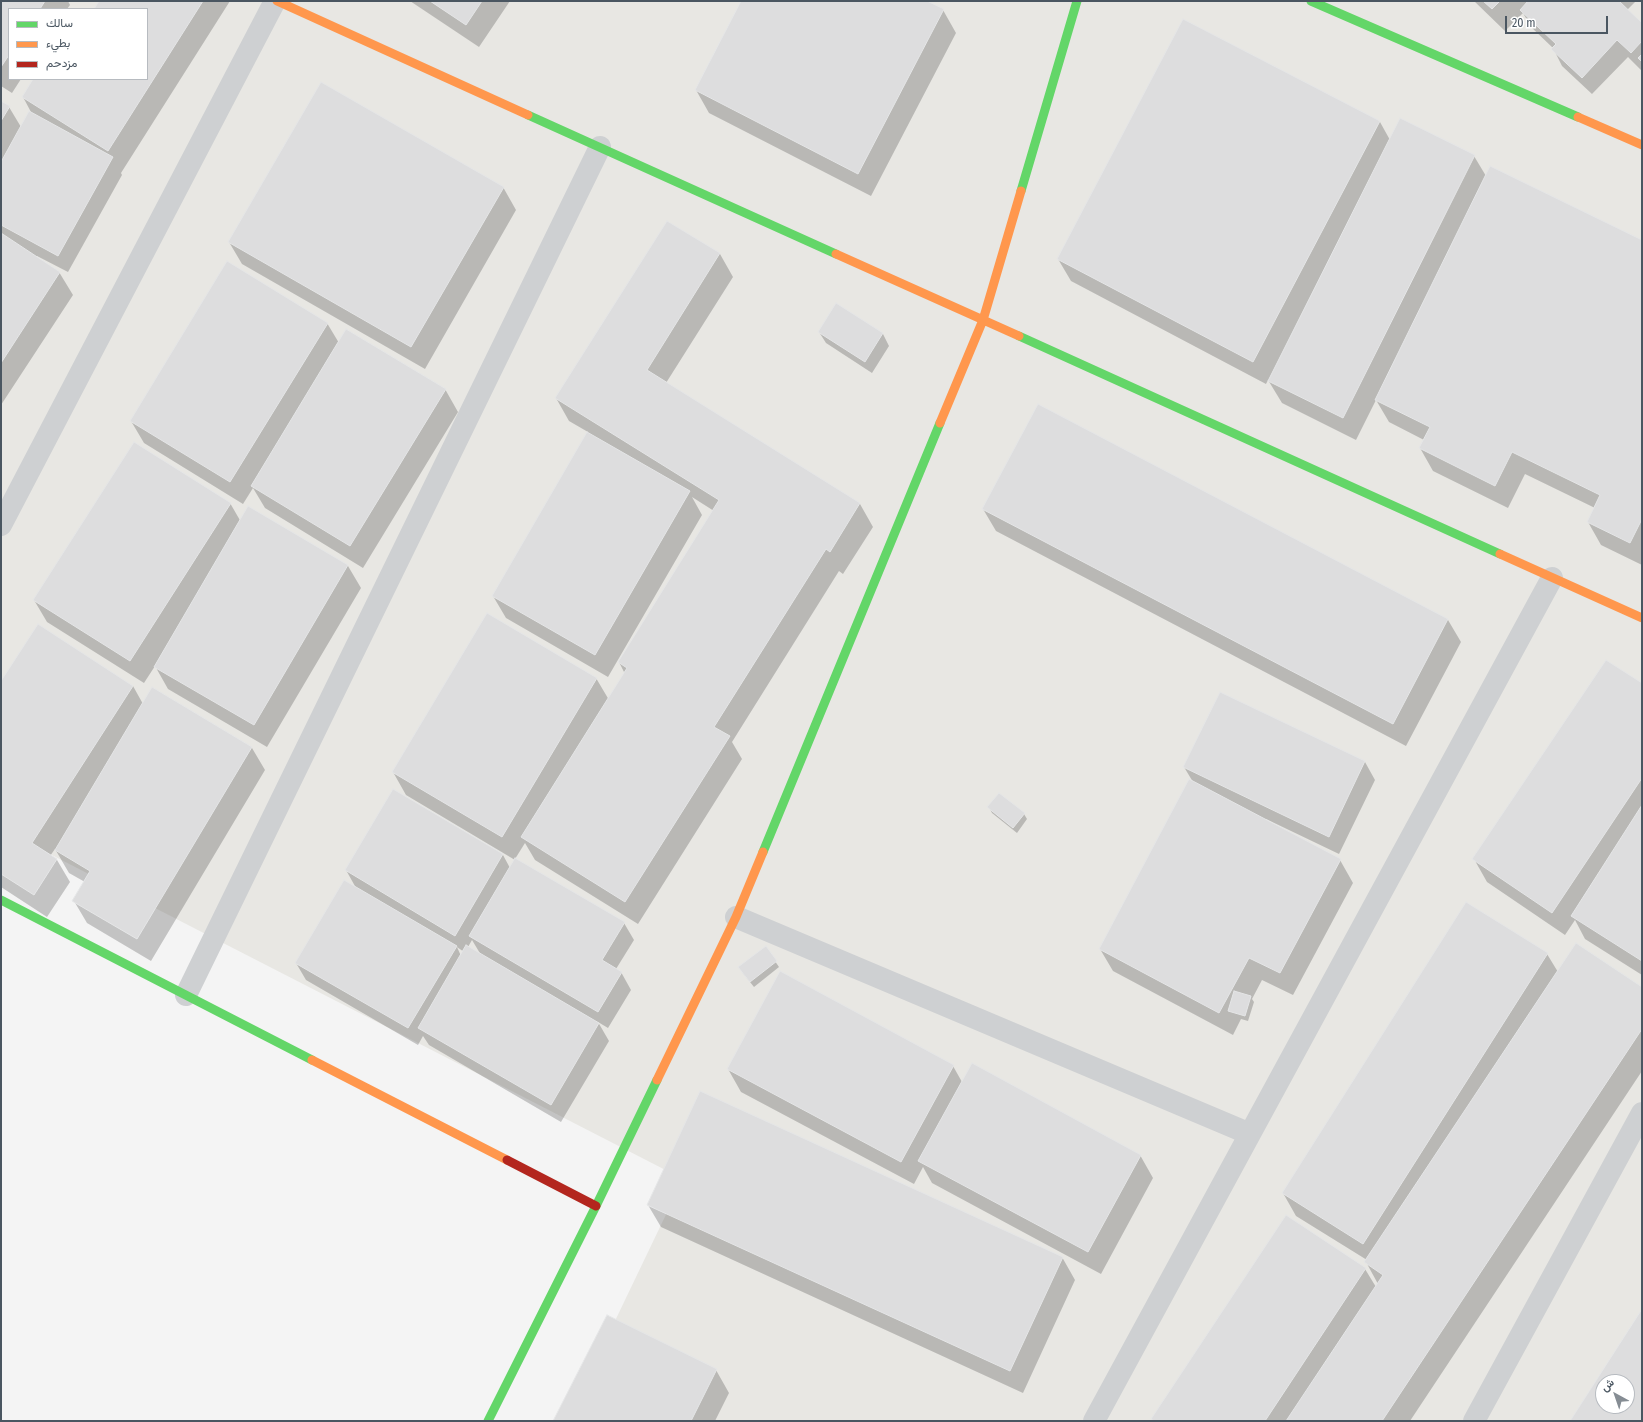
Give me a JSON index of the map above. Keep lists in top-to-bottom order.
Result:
{
  "legend": ["سالك", "بطيء", "مزدحم"],
  "scale_bar": "20 m",
  "north": "top left"
}
